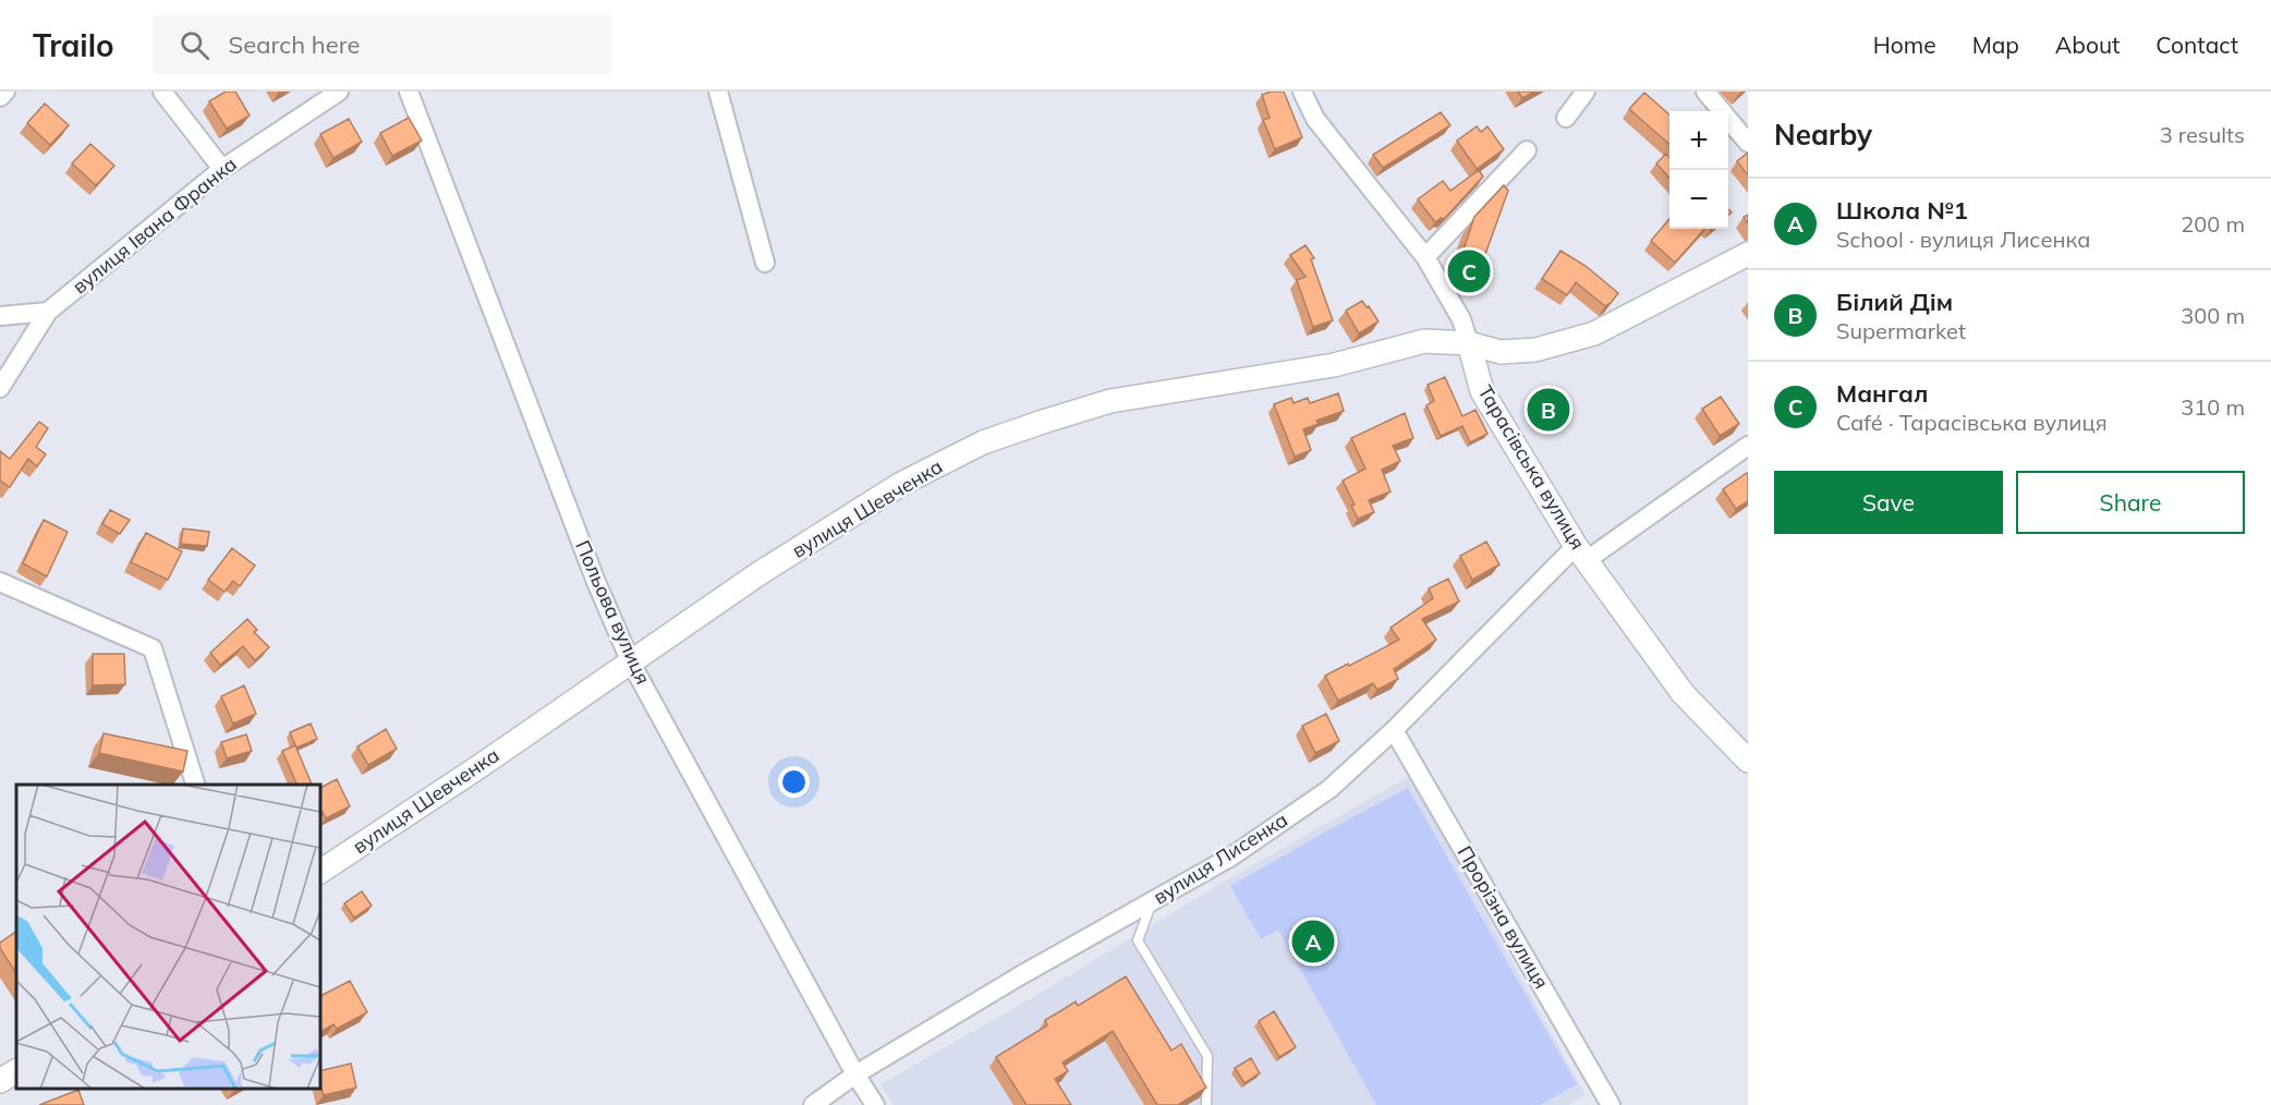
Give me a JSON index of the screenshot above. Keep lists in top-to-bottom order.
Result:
{
  "streets": {
    "street": [
      "вулиця Івана Франка",
      "Тарасівська вулиця",
      "вулиця Шевченка",
      "Польова вулиця",
      "вулиця Лисенка",
      "Прорізна вулиця"
    ]
  },
  "crossings": [
    ["Тарасівська вулиця", "вулиця Шевченка"],
    ["Тарасівська вулиця", "вулиця Лисенка"],
    ["вулиця Шевченка", "Польова вулиця"],
    ["Польова вулиця", "вулиця Лисенка"],
    ["вулиця Лисенка", "Прорізна вулиця"]
  ],
  "page": {
    "header": "Trailo",
    "search": "Search here",
    "nav": [
      "Home",
      "Map",
      "About",
      "Contact"
    ],
    "heading": ["Nearby", "3 results"],
    "map_buttons": ["+", "−"],
    "list": [
      {
        "mark": "A",
        "name": "Школа №1",
        "note": "School · вулиця Лисенка",
        "value": "200 m"
      },
      {
        "mark": "B",
        "name": "Білий Дім",
        "note": "Supermarket",
        "value": "300 m"
      },
      {
        "mark": "C",
        "name": "Мангал",
        "note": "Café · Тарасівська вулиця",
        "value": "310 m"
      }
    ],
    "pins": ["C", "B", "A"],
    "buttons": ["Save", "Share"]
  }
}
